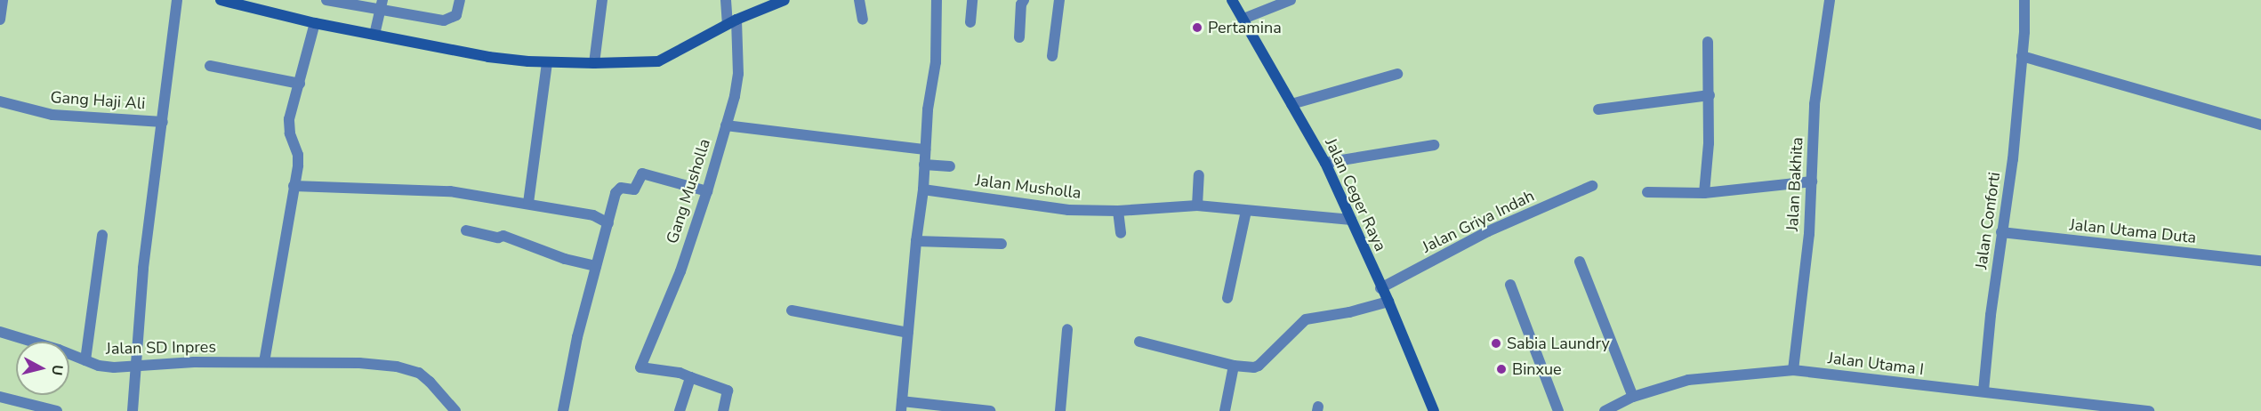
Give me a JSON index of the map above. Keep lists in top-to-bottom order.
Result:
{
  "streets": {
    "street": [
      "Gang Haji Ali",
      "Jalan Bakhita",
      "Jalan Musholla",
      "Gang Musholla",
      "Jalan Ceger Raya",
      "Jalan Conforti",
      "Jalan Griya Indah",
      "Jalan Utama Duta",
      "Jalan SD Inpres",
      "Jalan Utama I"
    ]
  },
  "crossings": [
    ["Jalan Bakhita", "Jalan Utama I"],
    ["Jalan Musholla", "Jalan Ceger Raya"],
    ["Jalan Ceger Raya", "Jalan Griya Indah"],
    ["Jalan Conforti", "Jalan Utama Duta"],
    ["Jalan Conforti", "Jalan Utama I"]
  ],
  "places": ["Pertamina", "Sabia Laundry", "Binxue"],
  "north": "right"
}
